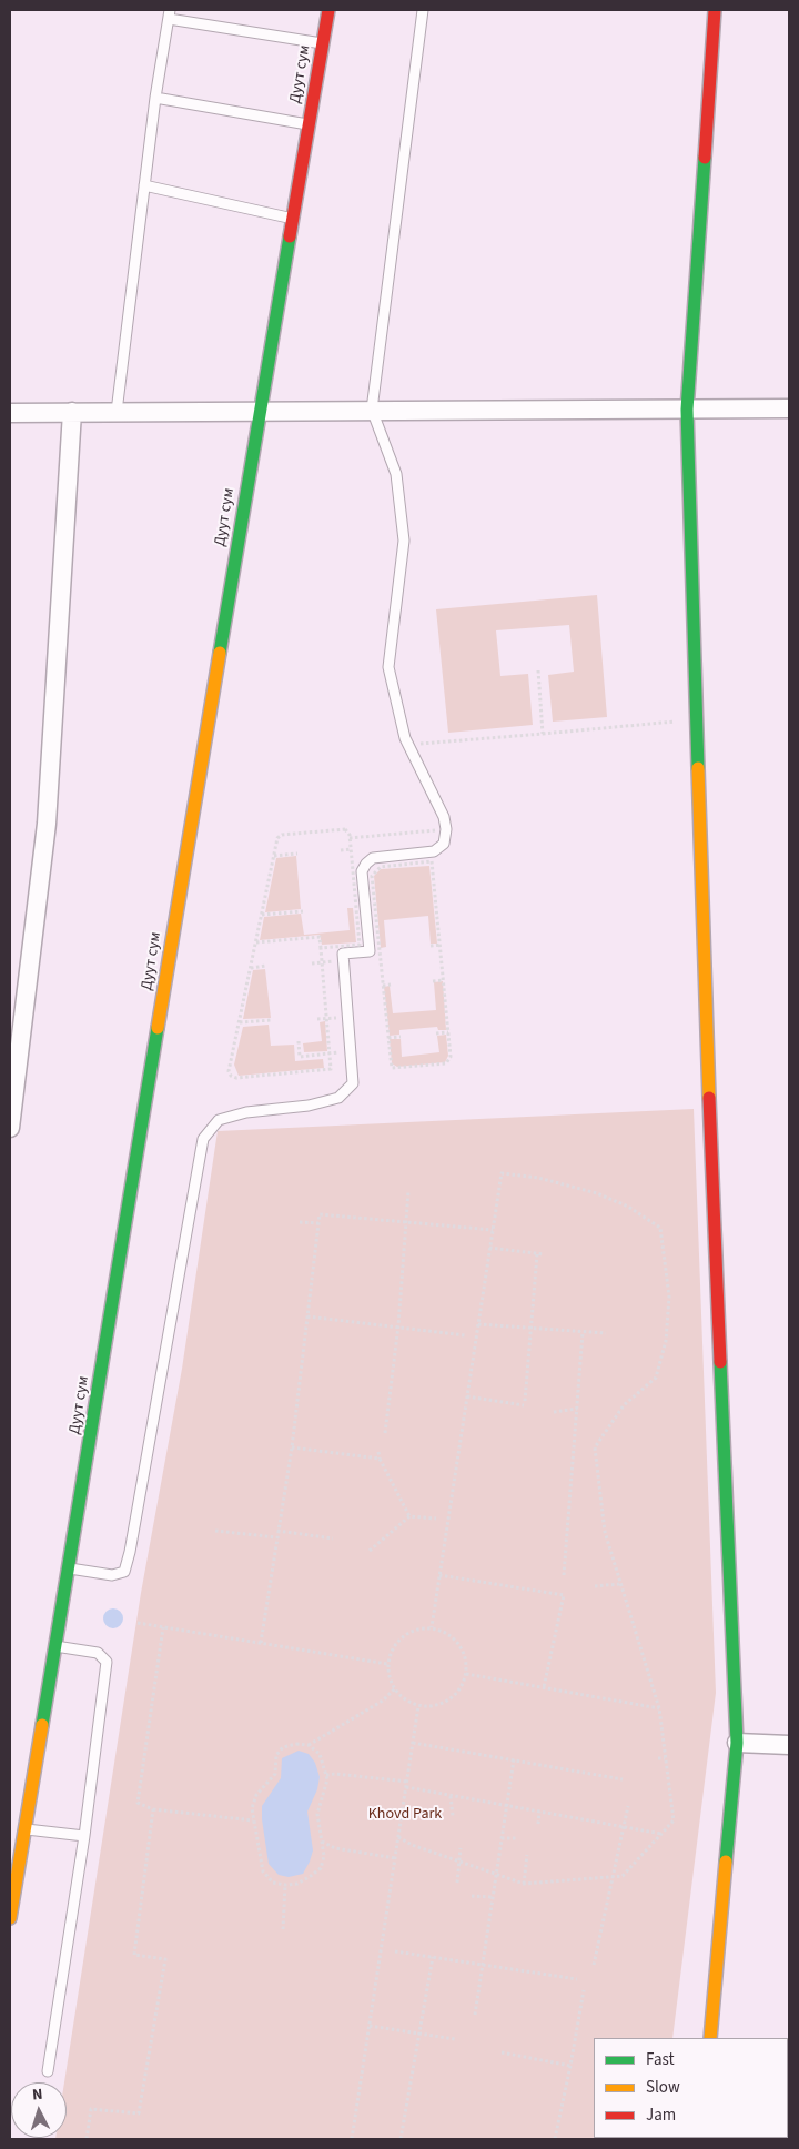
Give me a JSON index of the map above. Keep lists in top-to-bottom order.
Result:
{
  "streets": {
    "street": ["Дуут сум"]
  },
  "parks": ["Khovd Park"],
  "legend": ["Fast", "Slow", "Jam"],
  "north": "top"
}
